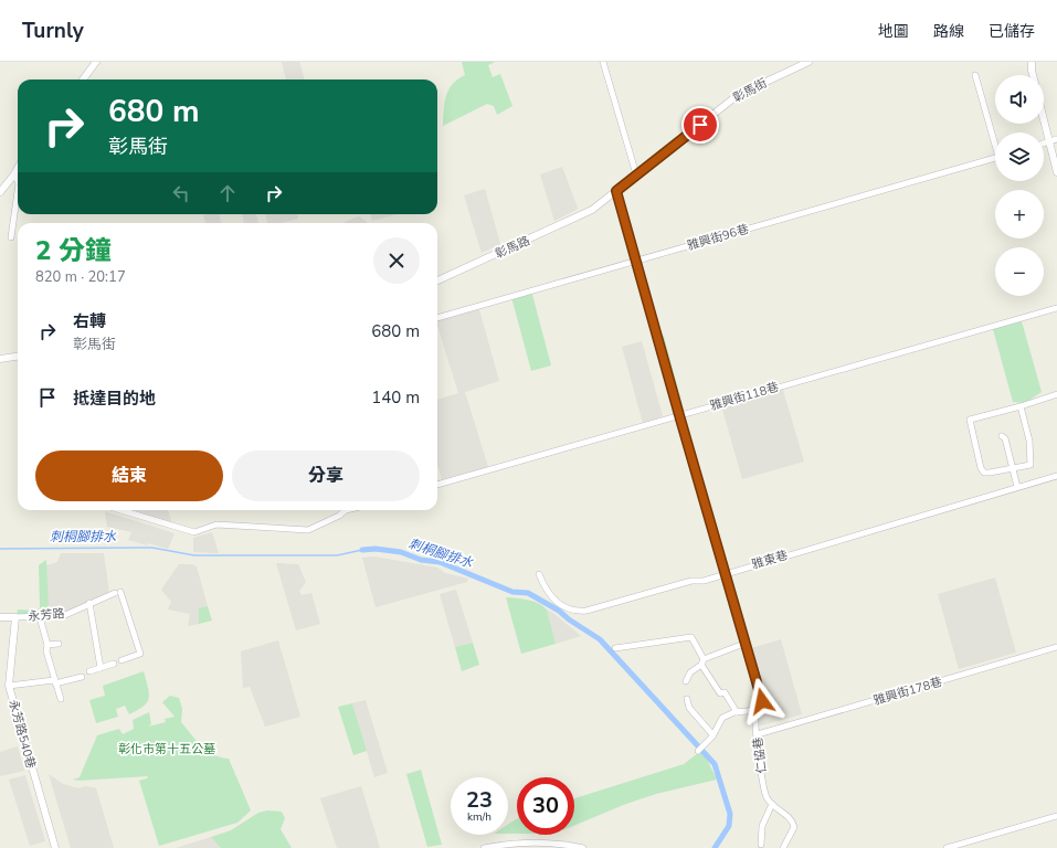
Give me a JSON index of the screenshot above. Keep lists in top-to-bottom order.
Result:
{
  "streets": {
    "street": [
      "彰馬街",
      "雅興街96巷",
      "彰馬路",
      "雅興街118巷",
      "雅東巷",
      "永芳路",
      "雅興街178巷",
      "永芳路540巷",
      "仁協巷"
    ]
  },
  "crossings": [
    ["彰馬街", "彰馬路"],
    ["彰馬街", "仁協巷"],
    ["雅興街96巷", "仁協巷"],
    ["雅興街118巷", "仁協巷"],
    ["雅東巷", "仁協巷"],
    ["永芳路", "永芳路540巷"],
    ["雅興街178巷", "仁協巷"]
  ],
  "water": ["刺桐腳排水"],
  "parks": ["彰化市第十五公墓"],
  "page": {
    "header": "Turnly",
    "nav": ["地圖", "路線", "已儲存"],
    "map_buttons": ["+", "−"],
    "turn": ["680 m", "彰馬街"],
    "heading": ["2 分鐘", "820 m · 20:17"],
    "list": [
      {
        "name": "右轉",
        "note": "彰馬街",
        "value": "680 m"
      },
      {
        "name": "抵達目的地",
        "value": "140 m"
      }
    ],
    "buttons": ["結束", "分享"],
    "speed": "23 km/h",
    "limit": "30"
  }
}
